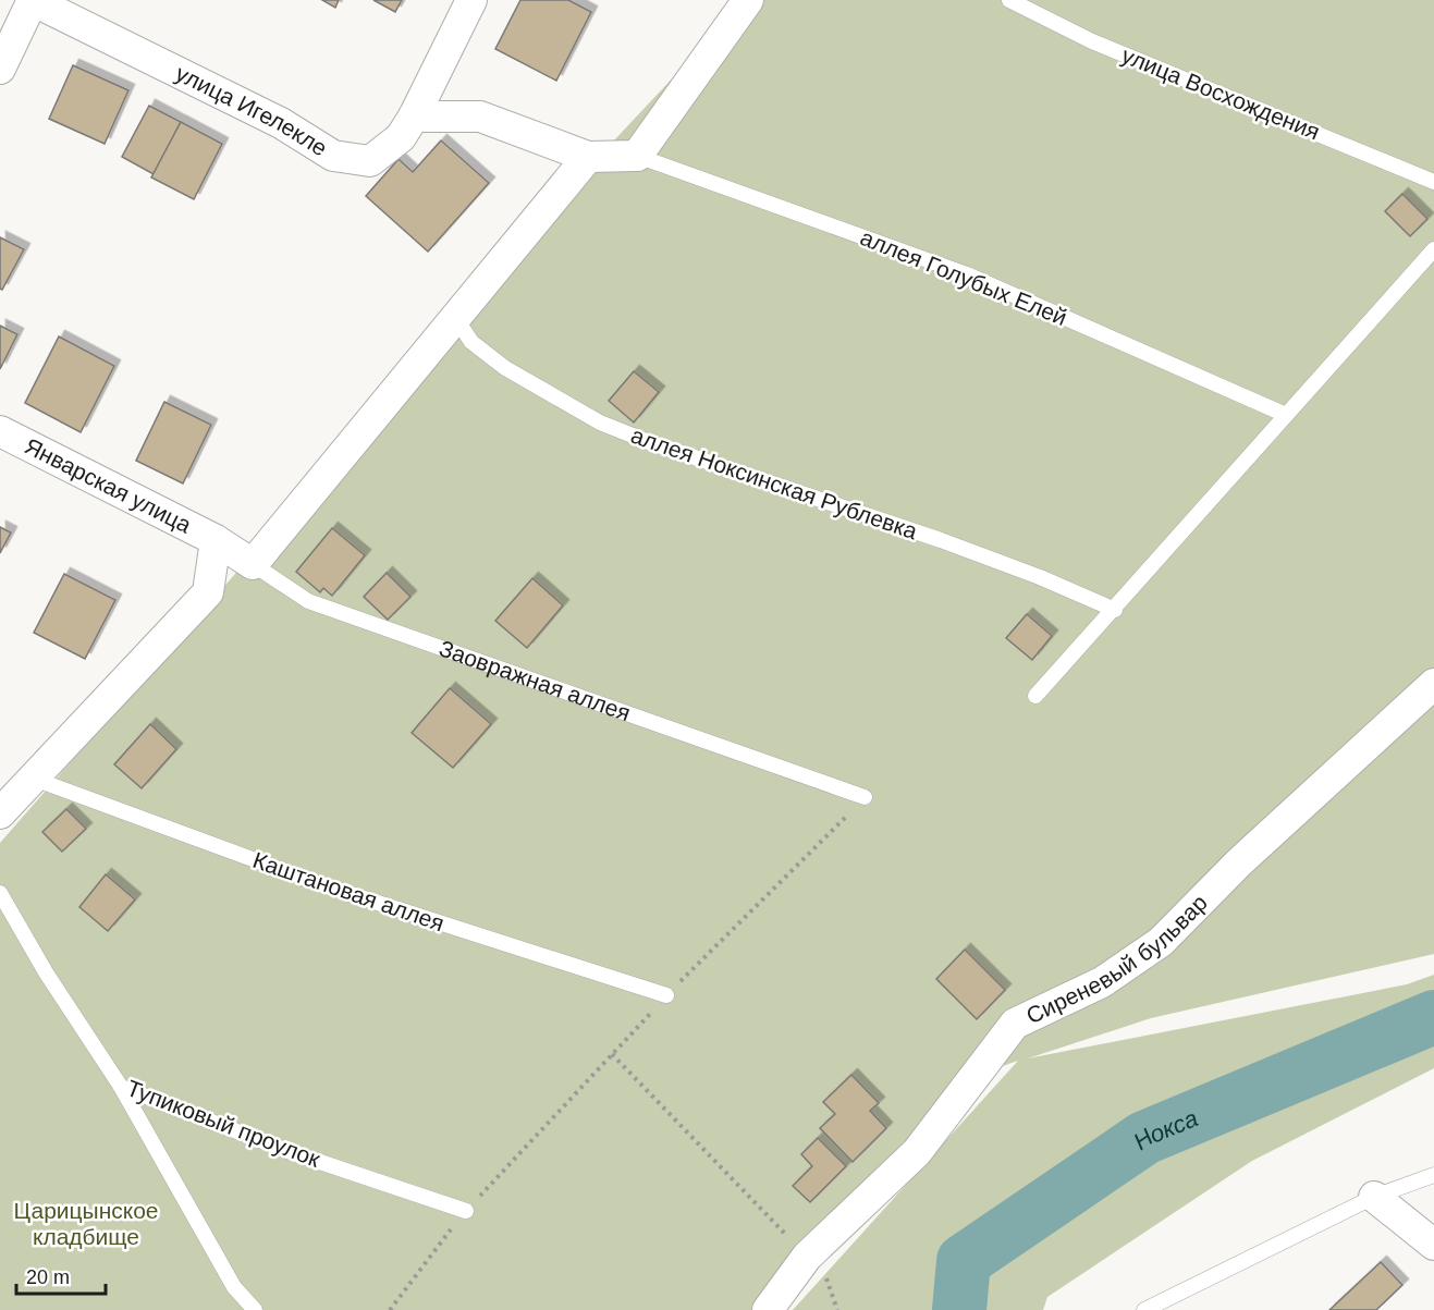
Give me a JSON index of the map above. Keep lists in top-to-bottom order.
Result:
{
  "streets": {
    "street": [
      "улица Игелекле",
      "Январская улица",
      "Заовражная аллея",
      "Сиреневый бульвар"
    ],
    "lane": [
      "улица Восхождения",
      "аллея Голубых Елей",
      "аллея Ноксинская Рублевка",
      "Каштановая аллея",
      "Тупиковый проулок"
    ]
  },
  "crossings": [
    ["Январская улица", "Заовражная аллея"]
  ],
  "water": ["Нокса"],
  "parks": ["Царицынское кладбище"],
  "scale_bar": "20 m"
}
